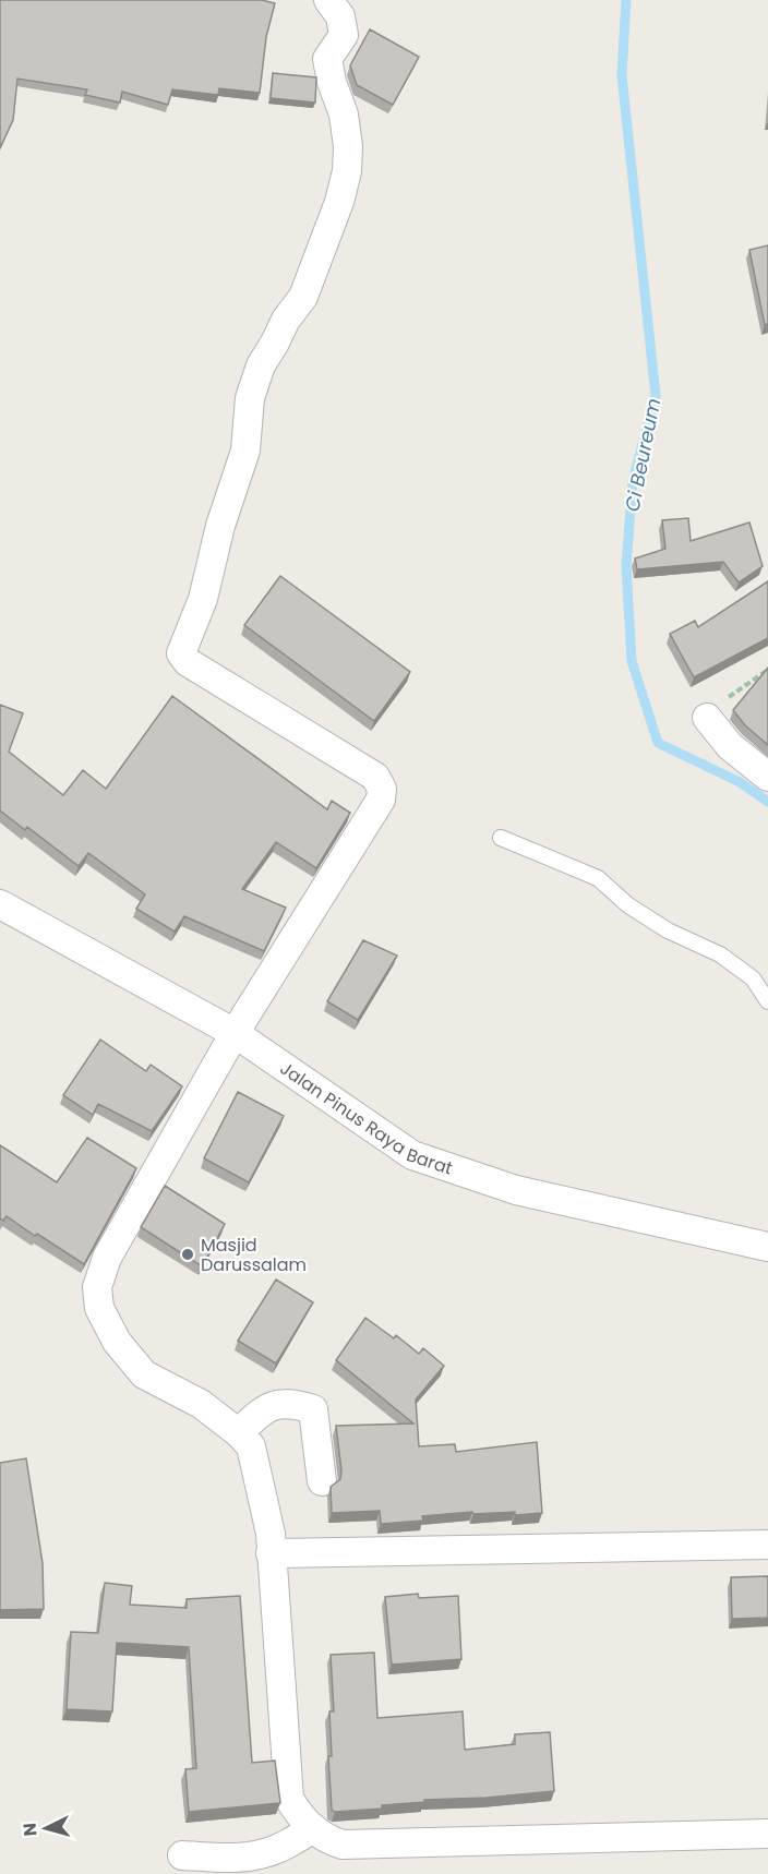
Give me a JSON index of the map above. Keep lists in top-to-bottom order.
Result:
{
  "streets": {
    "street": ["Jalan Pinus Raya Barat"]
  },
  "water": ["Ci Beureum"],
  "places": ["Masjid Darussalam"],
  "north": "left"
}
